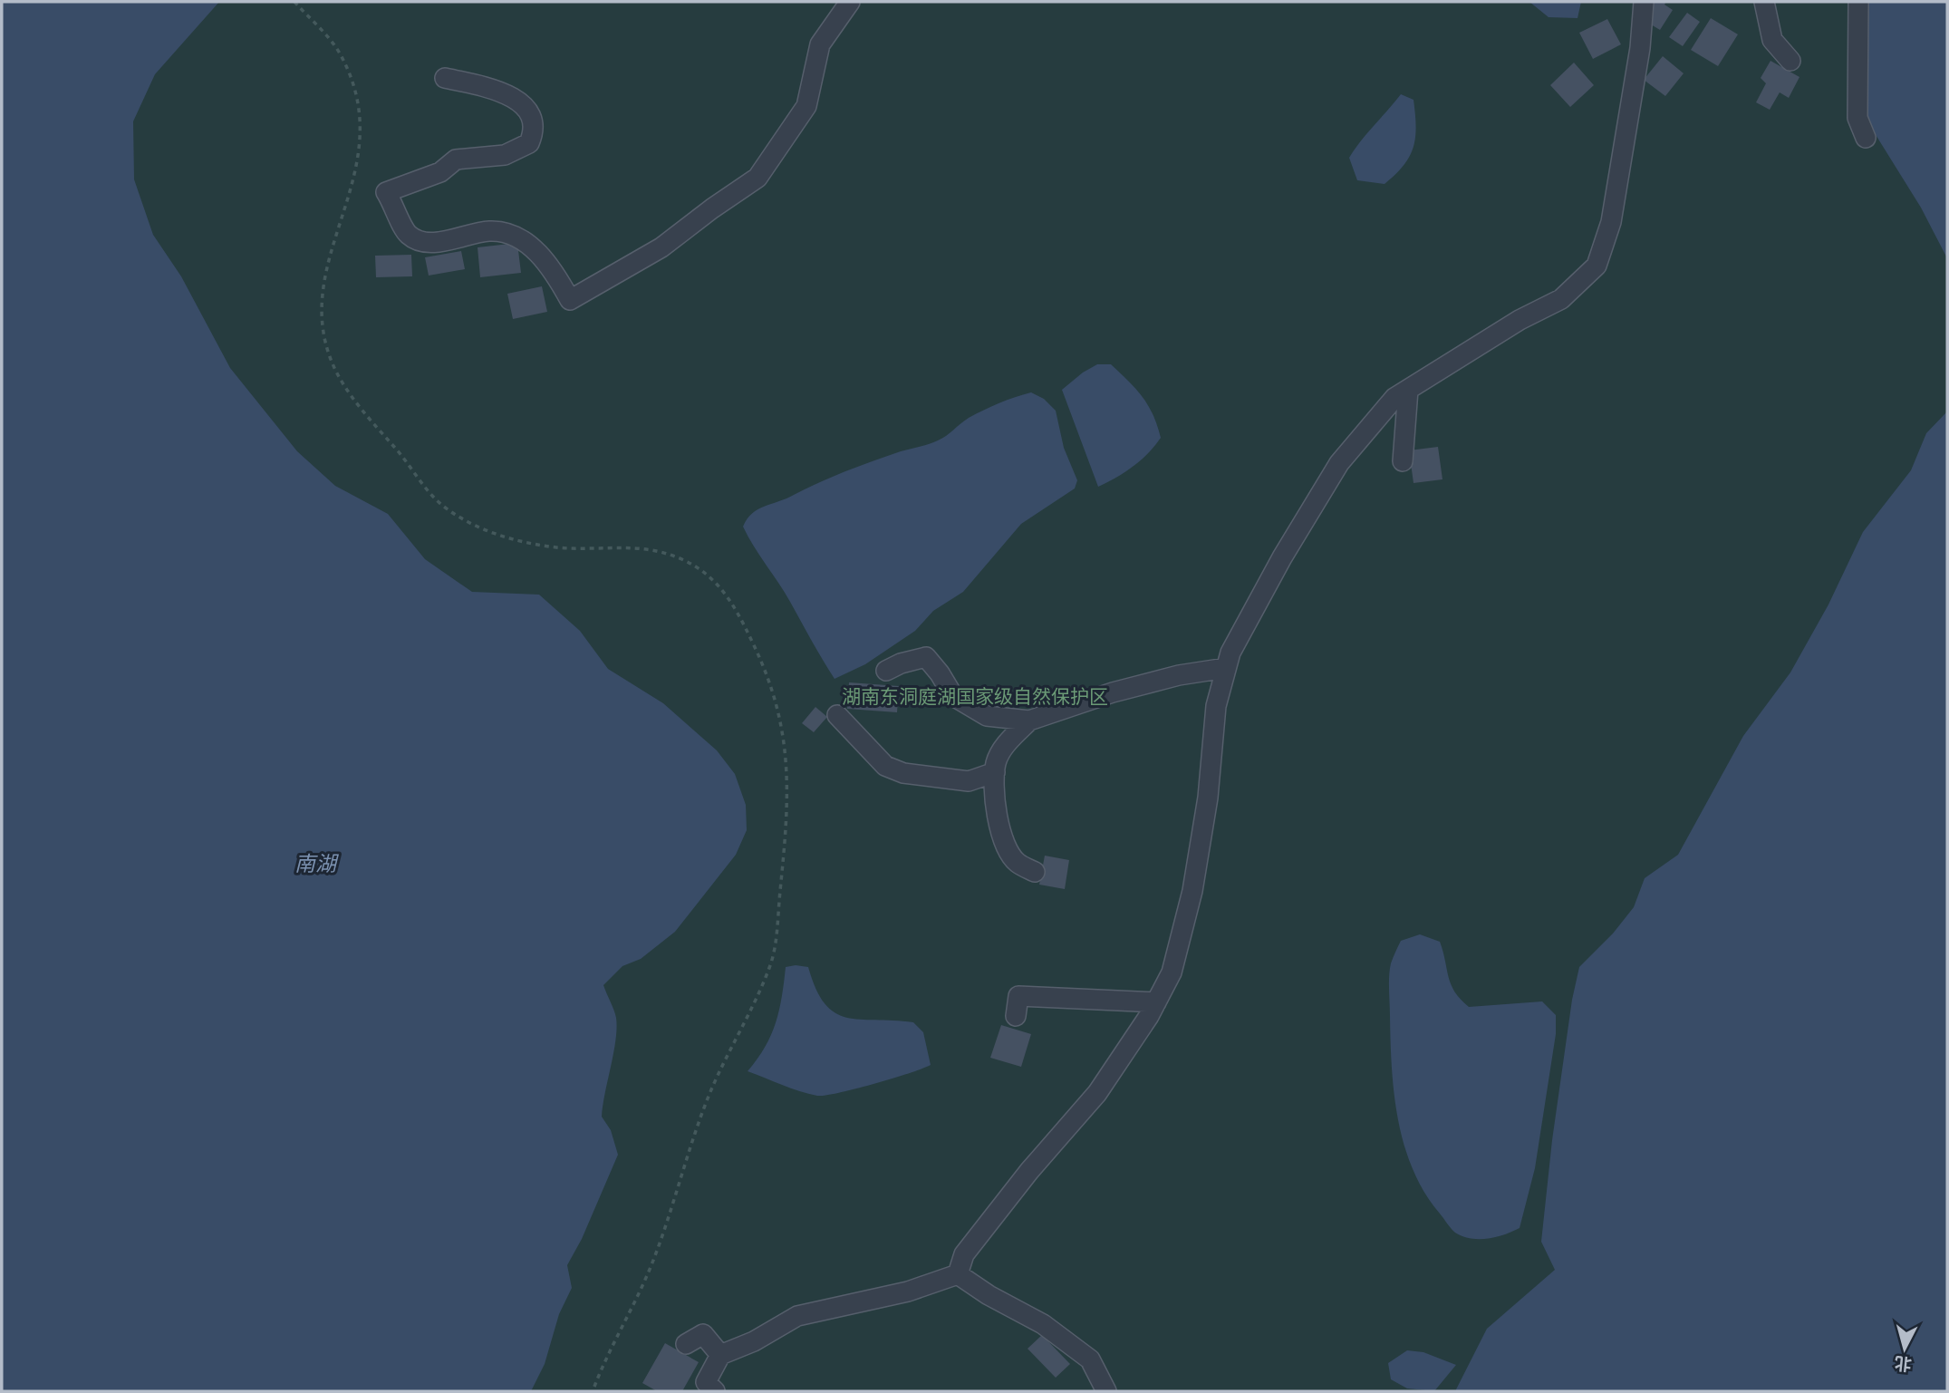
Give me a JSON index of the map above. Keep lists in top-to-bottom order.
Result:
{
  "water": ["南湖"],
  "parks": ["湖南东洞庭湖国家级自然保护区"],
  "north": "bottom"
}
